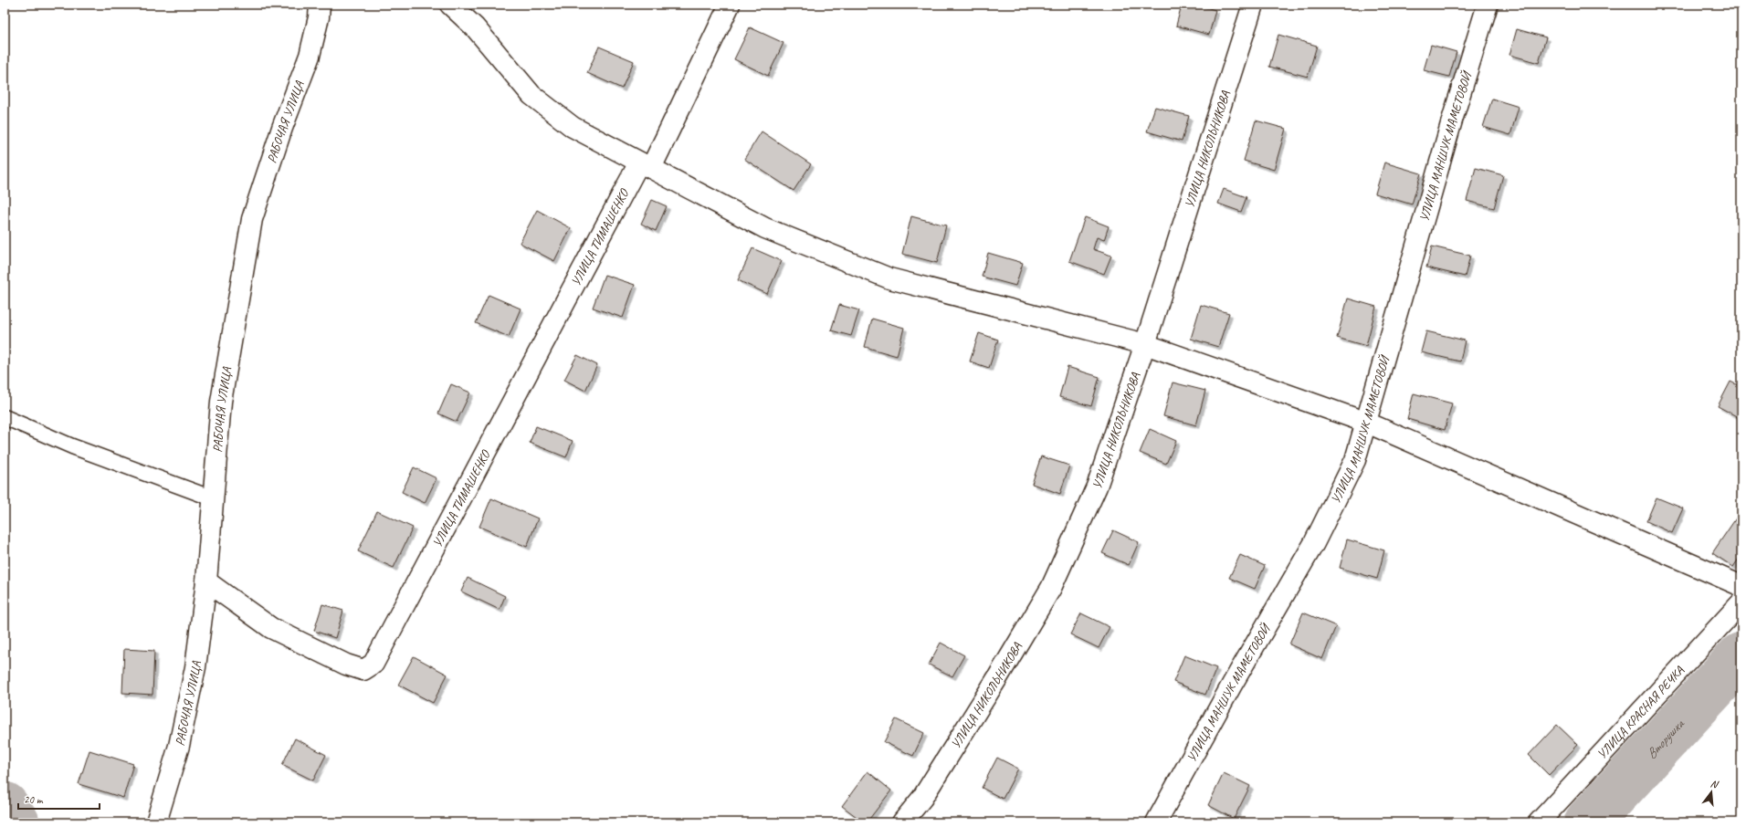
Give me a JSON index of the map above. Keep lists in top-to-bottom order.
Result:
{
  "streets": {
    "street": [
      "РАБОЧАЯ УЛИЦА",
      "УЛИЦА МАНШУК МАМЕТОВОЙ",
      "УЛИЦА НИКОЛЬНИКОВА",
      "УЛИЦА ТИМАШЕНКО",
      "УЛИЦА КРАСНАЯ РЕЧКА"
    ]
  },
  "crossings": [
    ["РАБОЧАЯ УЛИЦА", "УЛИЦА ТИМАШЕНКО"]
  ],
  "water": ["Вторушка"],
  "scale_bar": "20 m",
  "north": "top"
}
